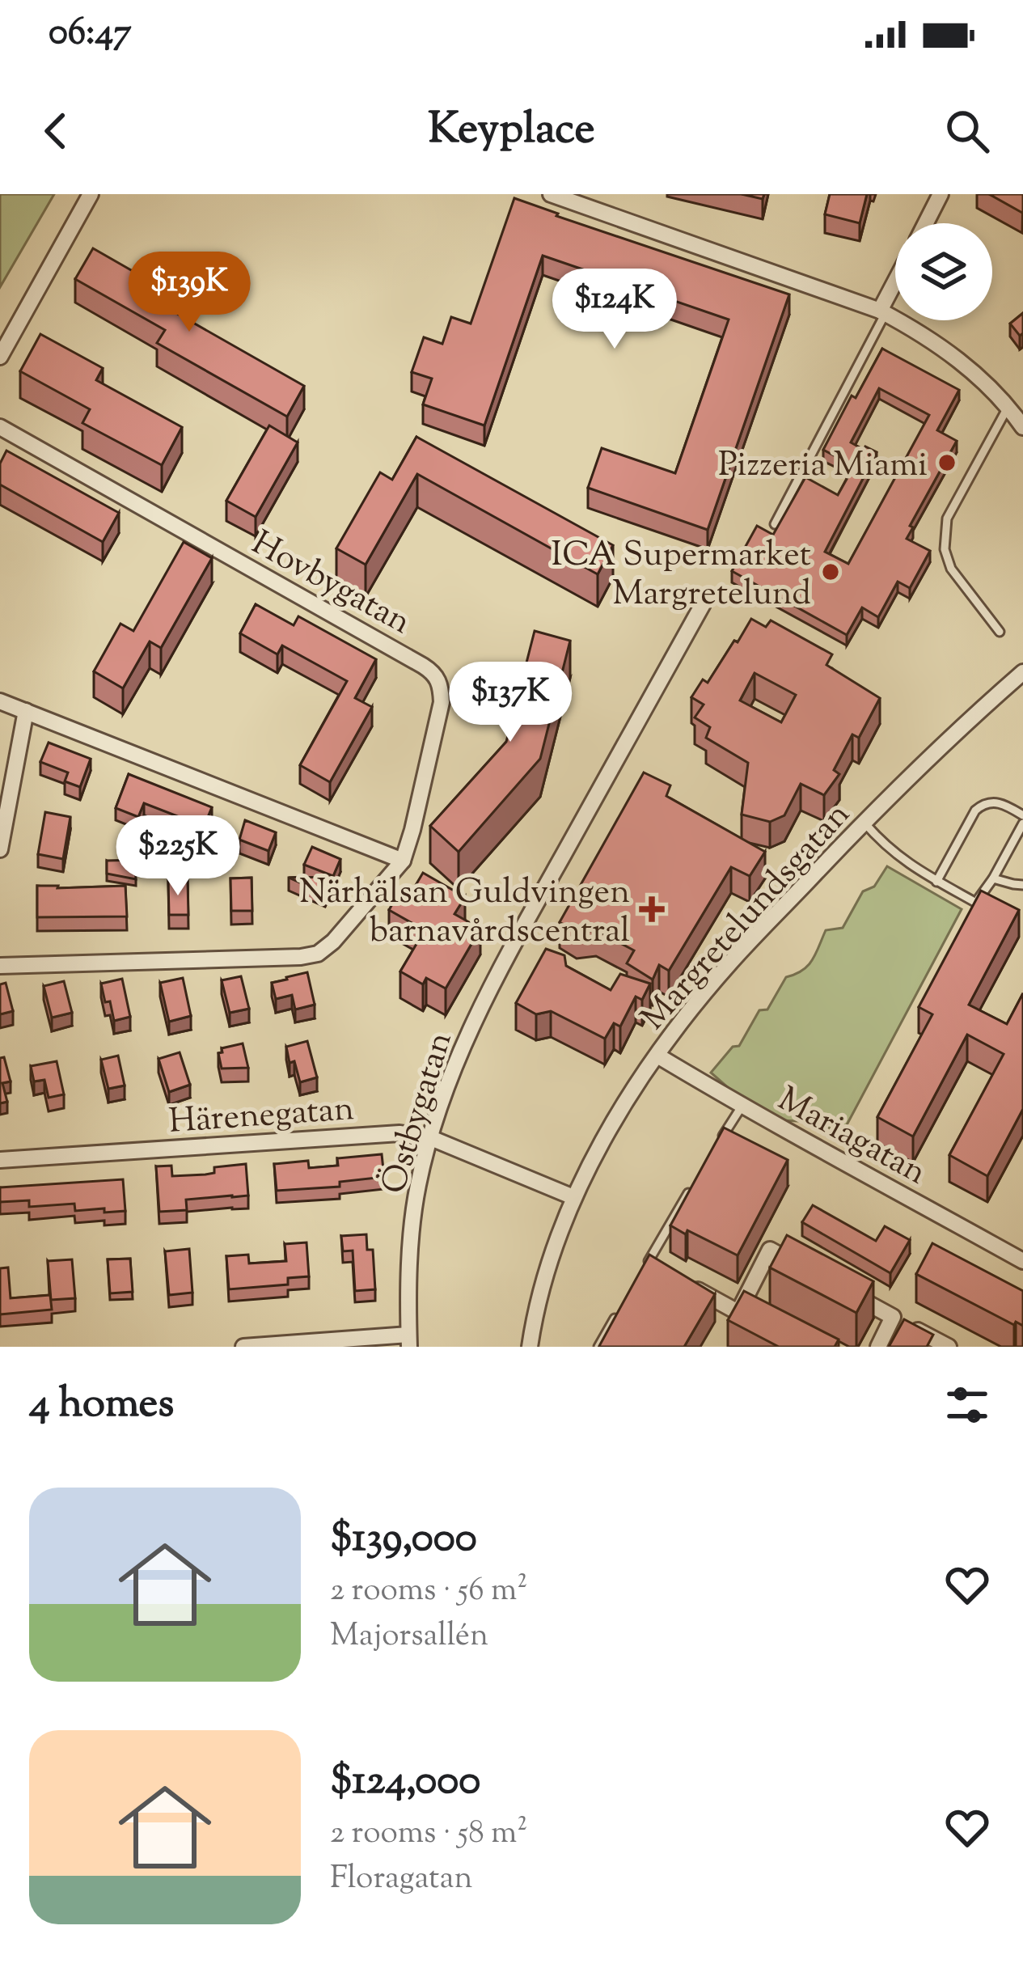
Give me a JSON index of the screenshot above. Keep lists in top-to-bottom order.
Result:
{
  "streets": {
    "street": [
      "Hovbygatan",
      "Margretelundsgatan",
      "Östbygatan",
      "Härenegatan",
      "Mariagatan"
    ]
  },
  "crossings": [
    ["Margretelundsgatan", "Härenegatan"],
    ["Margretelundsgatan", "Mariagatan"],
    ["Östbygatan", "Härenegatan"]
  ],
  "places": {
    "other": ["Pizzeria Miami", "ICA Supermarket Margretelund"],
    "health": ["Närhälsan Guldvingen barnavårdscentral"]
  },
  "page": {
    "status": "06:47",
    "header": "Keyplace",
    "price": [
      "$139K",
      "$124K",
      "$137K",
      "$225K"
    ],
    "heading": "4 homes",
    "list": [
      {
        "name": "$139,000",
        "note": "2 rooms · 56 m² · Majorsallén"
      },
      {
        "name": "$124,000",
        "note": "2 rooms · 58 m² · Floragatan"
      }
    ]
  }
}
